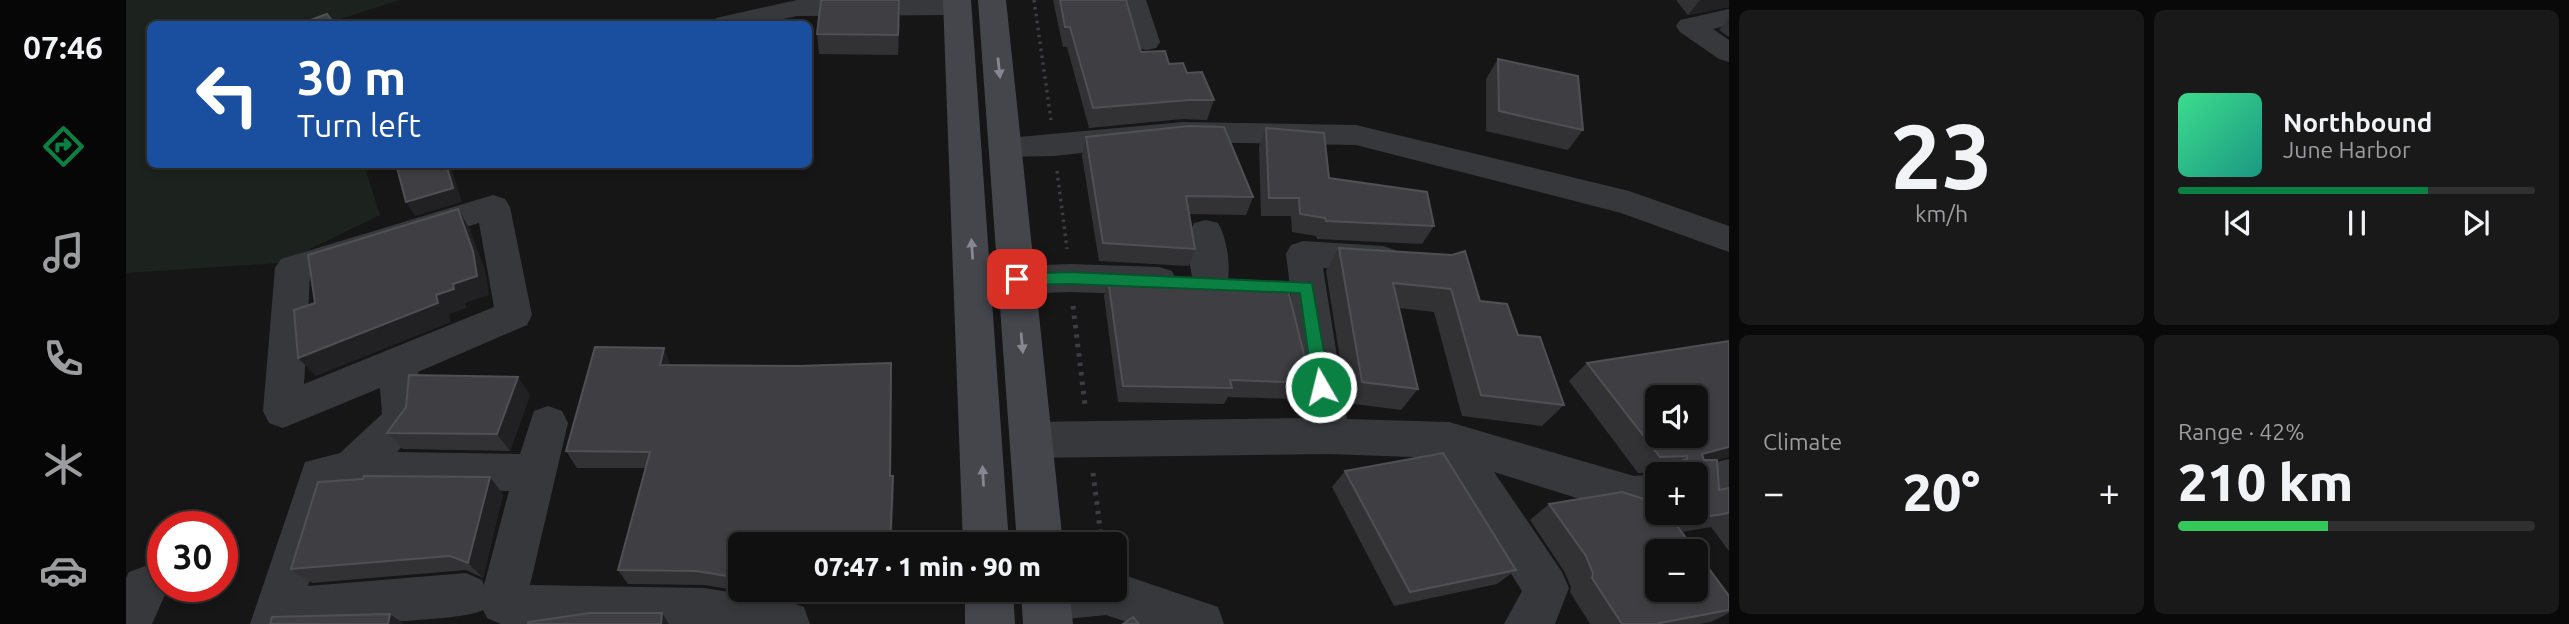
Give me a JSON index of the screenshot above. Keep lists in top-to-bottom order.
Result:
{
  "page": {
    "tabs": "07:46",
    "tile": [
      ["23", "km/h"],
      "Climate",
      ["Range · 42%", "210 km"]
    ],
    "turn": ["30 m", "Turn left"],
    "song": ["Northbound", "June Harbor"],
    "map_buttons": ["+", "−"],
    "heat": ["−", "20°", "+"],
    "limit": "30",
    "trip": "07:47 · 1 min · 90 m"
  }
}
